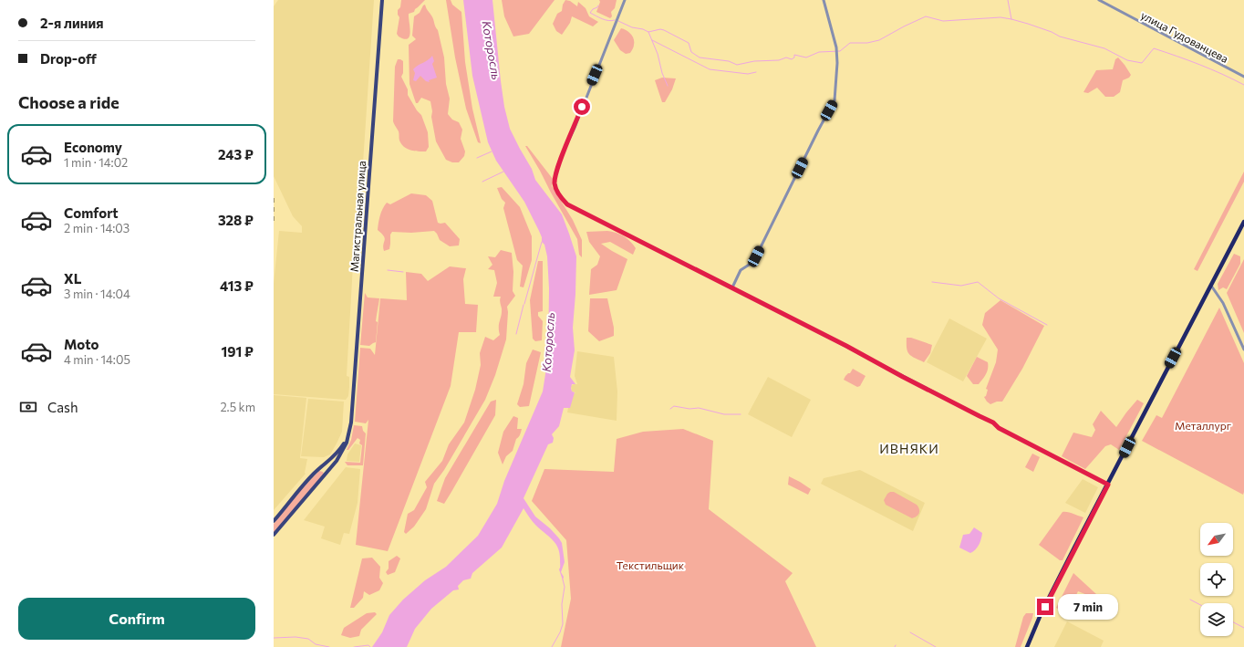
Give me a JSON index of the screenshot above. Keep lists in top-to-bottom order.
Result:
{
  "streets": {
    "main road": ["Магистральная улица"],
    "street": ["улица Гудованцева"]
  },
  "districts": ["ИВНЯКИ"],
  "water": ["Которосль"],
  "parks": ["Металлург", "Текстильщик"],
  "north": "bottom left",
  "page": {
    "banner": ["2-я линия", "Drop-off"],
    "heading": "Choose a ride",
    "list": [
      {
        "name": "Economy",
        "note": "1 min · 14:02",
        "value": "243 ₽"
      },
      {
        "name": "Comfort",
        "note": "2 min · 14:03",
        "value": "328 ₽"
      },
      {
        "name": "XL",
        "note": "3 min · 14:04",
        "value": "413 ₽"
      },
      {
        "name": "Moto",
        "note": "4 min · 14:05",
        "value": "191 ₽"
      }
    ],
    "pay": ["Cash", "2.5 km"],
    "buttons": "Confirm",
    "bubble": "7 min"
  }
}
